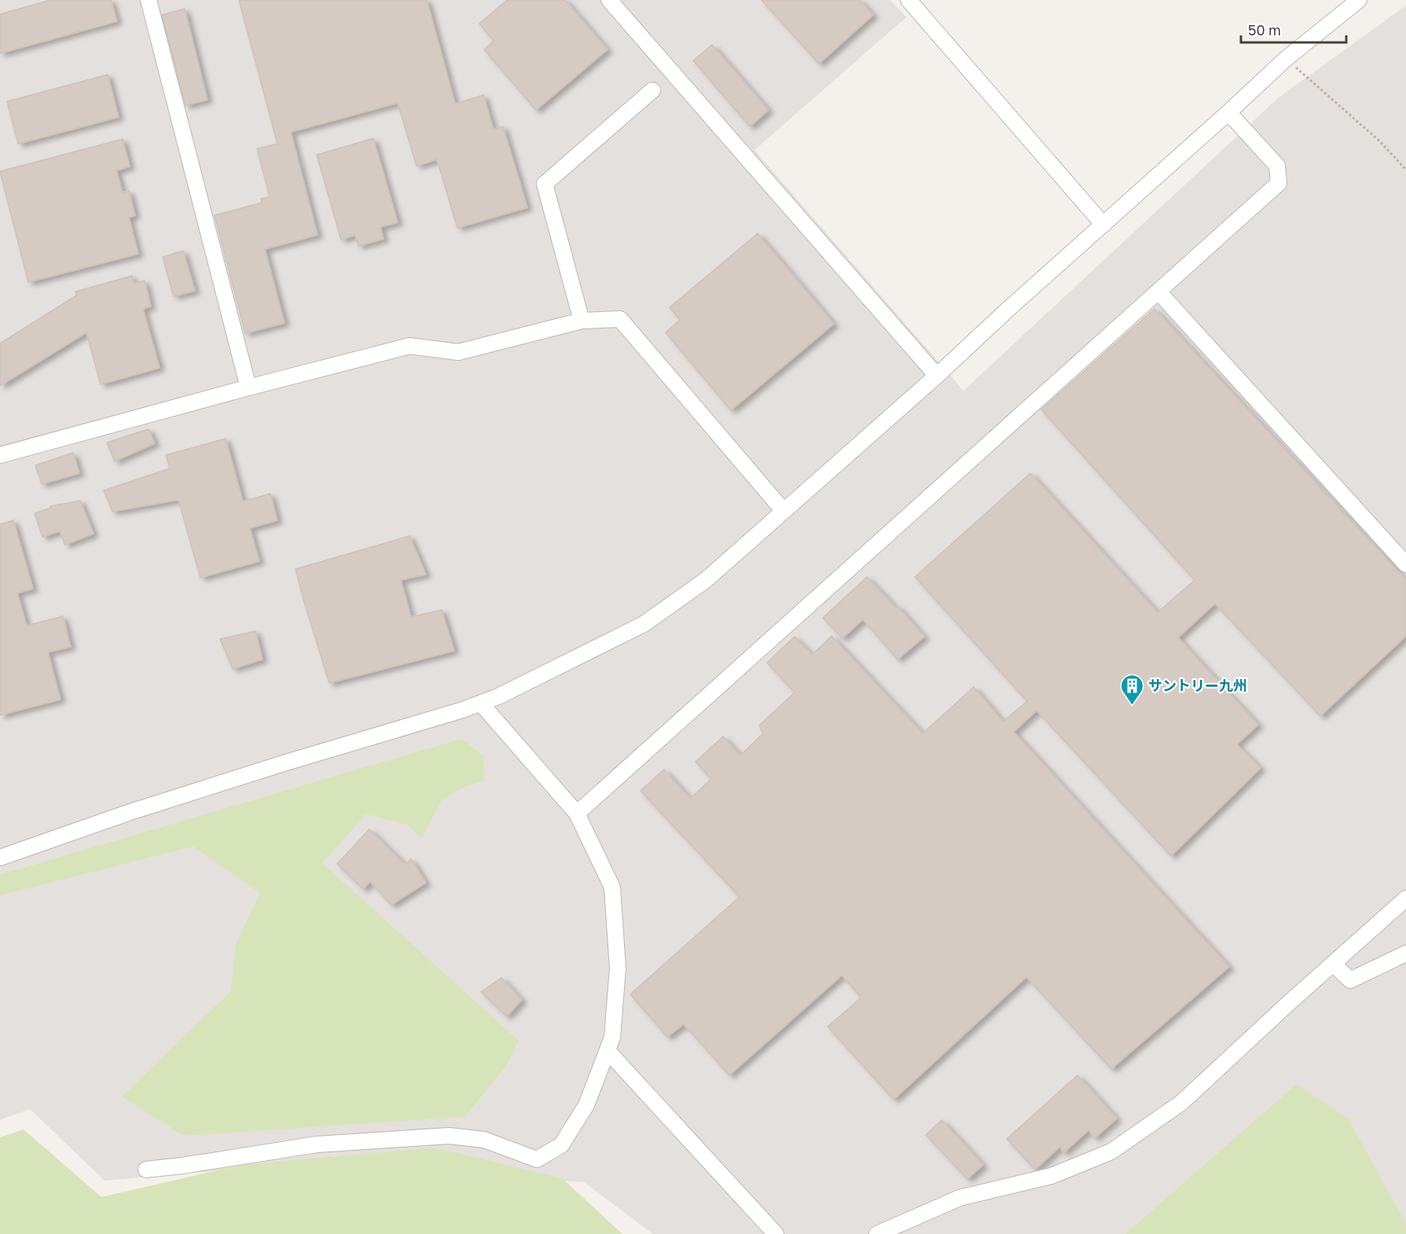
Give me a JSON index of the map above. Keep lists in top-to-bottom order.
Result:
{
  "places": {
    "building": ["サントリー九州"]
  },
  "scale_bar": "50 m"
}
